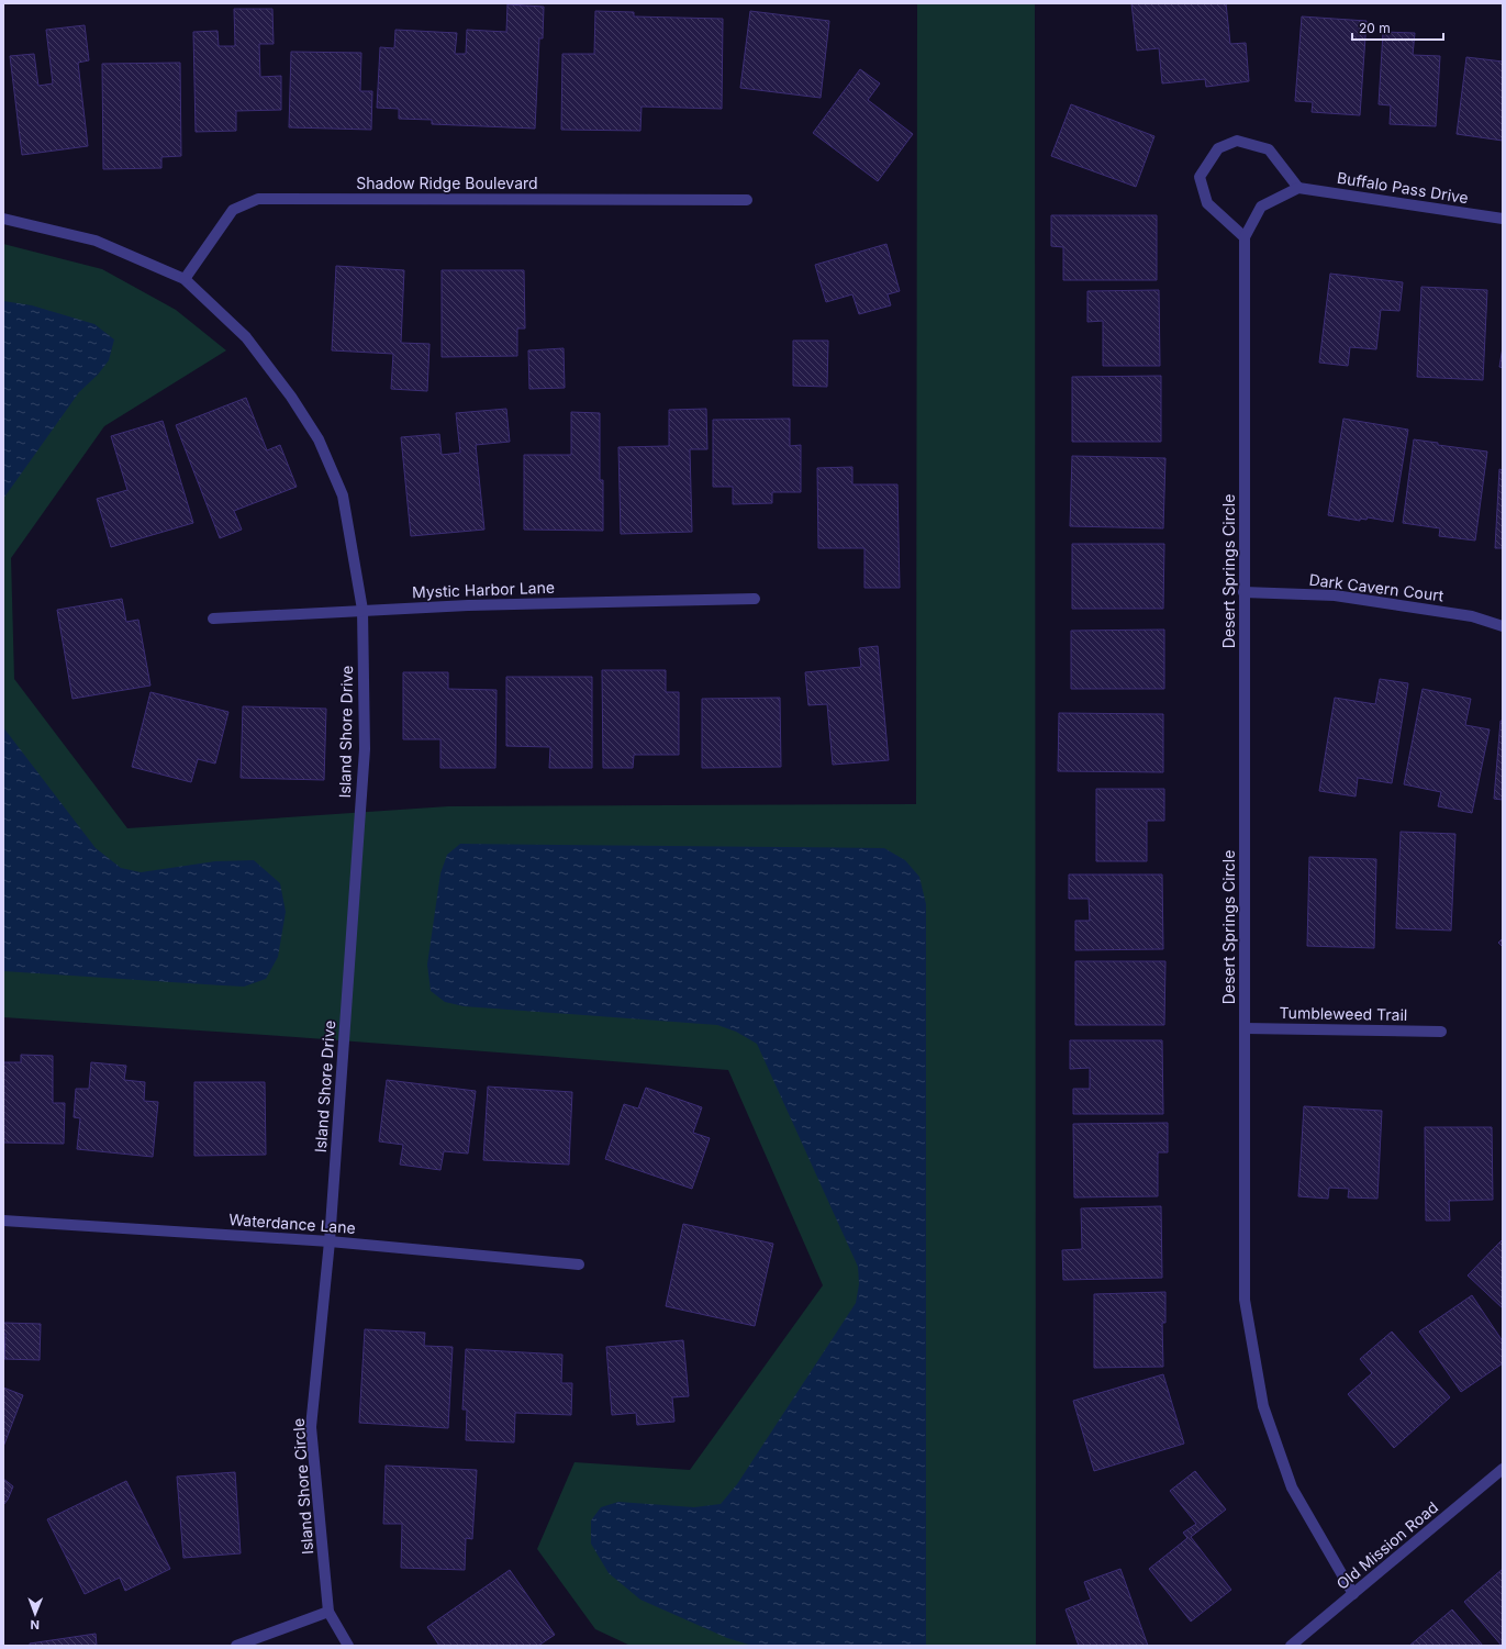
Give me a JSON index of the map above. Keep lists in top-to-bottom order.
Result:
{
  "streets": {
    "street": [
      "Shadow Ridge Boulevard",
      "Buffalo Pass Drive",
      "Desert Springs Circle",
      "Dark Cavern Court",
      "Mystic Harbor Lane",
      "Island Shore Drive",
      "Tumbleweed Trail",
      "Waterdance Lane",
      "Island Shore Circle",
      "Old Mission Road"
    ]
  },
  "crossings": [
    ["Shadow Ridge Boulevard", "Island Shore Drive"],
    ["Buffalo Pass Drive", "Desert Springs Circle"],
    ["Desert Springs Circle", "Dark Cavern Court"],
    ["Desert Springs Circle", "Tumbleweed Trail"],
    ["Desert Springs Circle", "Old Mission Road"],
    ["Mystic Harbor Lane", "Island Shore Drive"],
    ["Island Shore Drive", "Waterdance Lane"],
    ["Island Shore Drive", "Island Shore Circle"],
    ["Waterdance Lane", "Island Shore Circle"]
  ],
  "scale_bar": "20 m",
  "north": "bottom"
}
